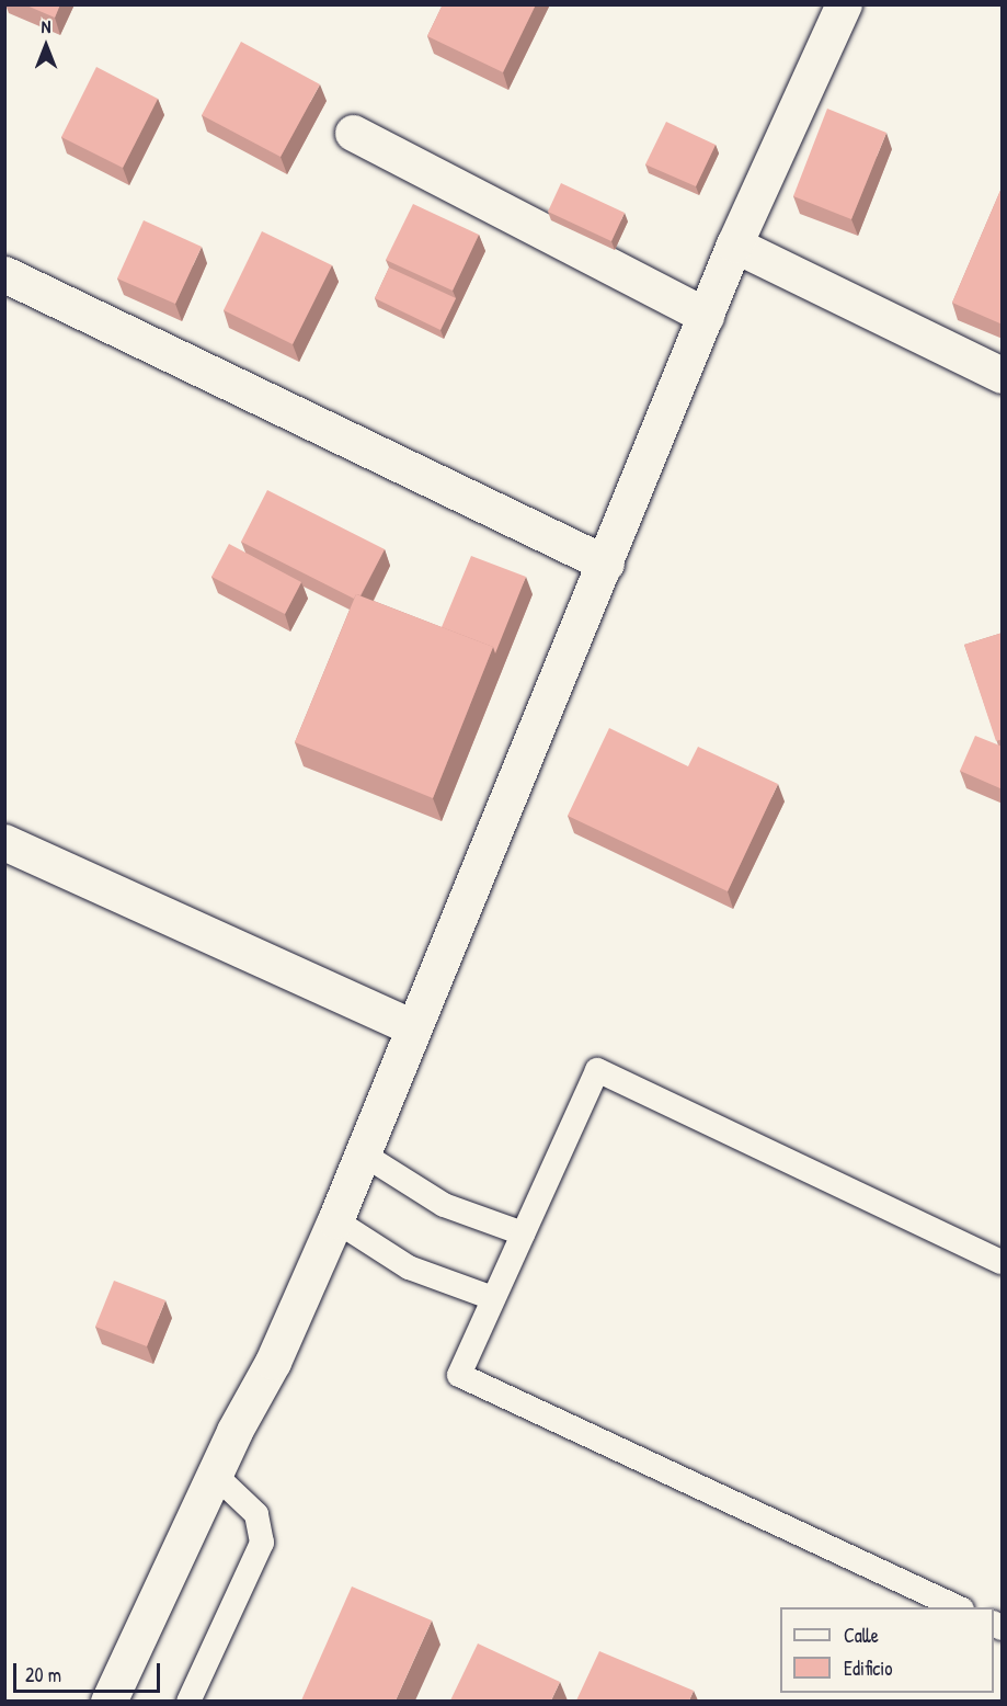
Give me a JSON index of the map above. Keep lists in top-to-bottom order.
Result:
{
  "legend": ["Calle", "Edificio"],
  "scale_bar": "20 m",
  "north": "top"
}
